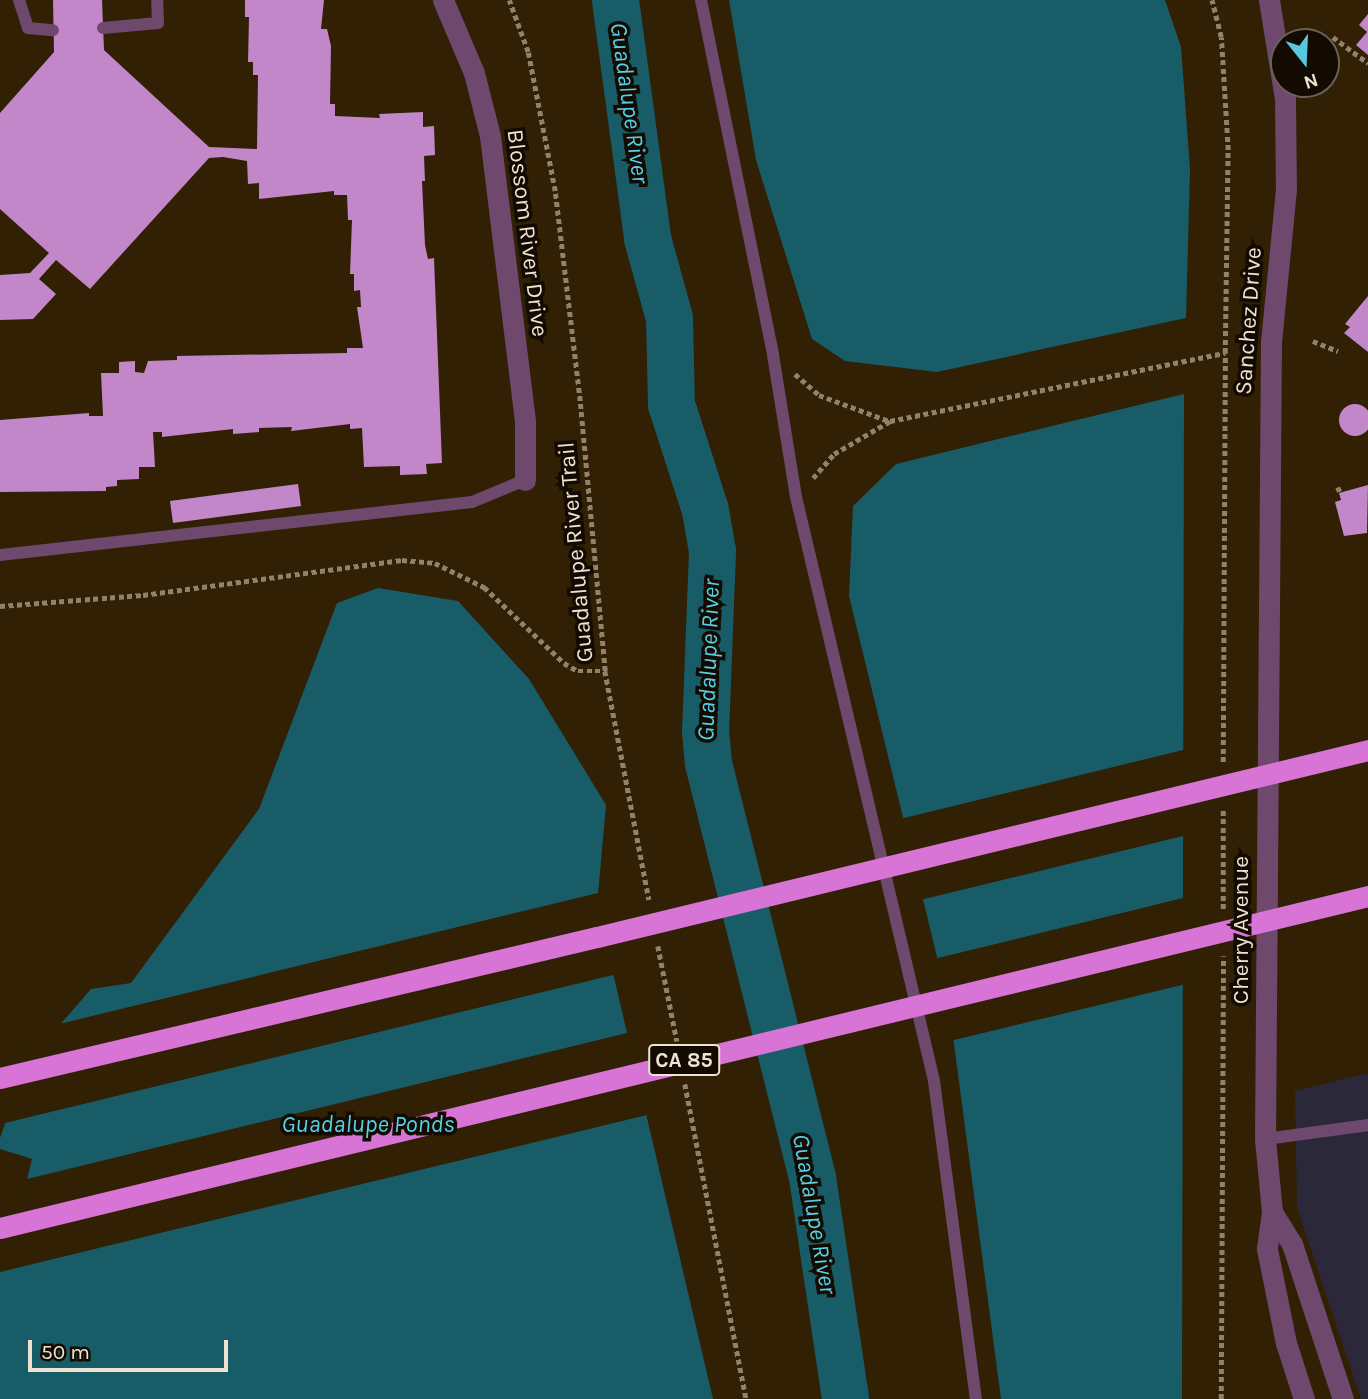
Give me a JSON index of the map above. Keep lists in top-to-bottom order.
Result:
{
  "streets": {
    "highway": ["CA 85"],
    "street": ["Blossom River Drive", "Sanchez Drive", "Cherry Avenue"],
    "path": ["Guadalupe River Trail"]
  },
  "crossings": [
    ["Sanchez Drive", "Cherry Avenue"]
  ],
  "water": ["Guadalupe River", "Guadalupe Ponds"],
  "scale_bar": "50 m",
  "north": "bottom"
}
